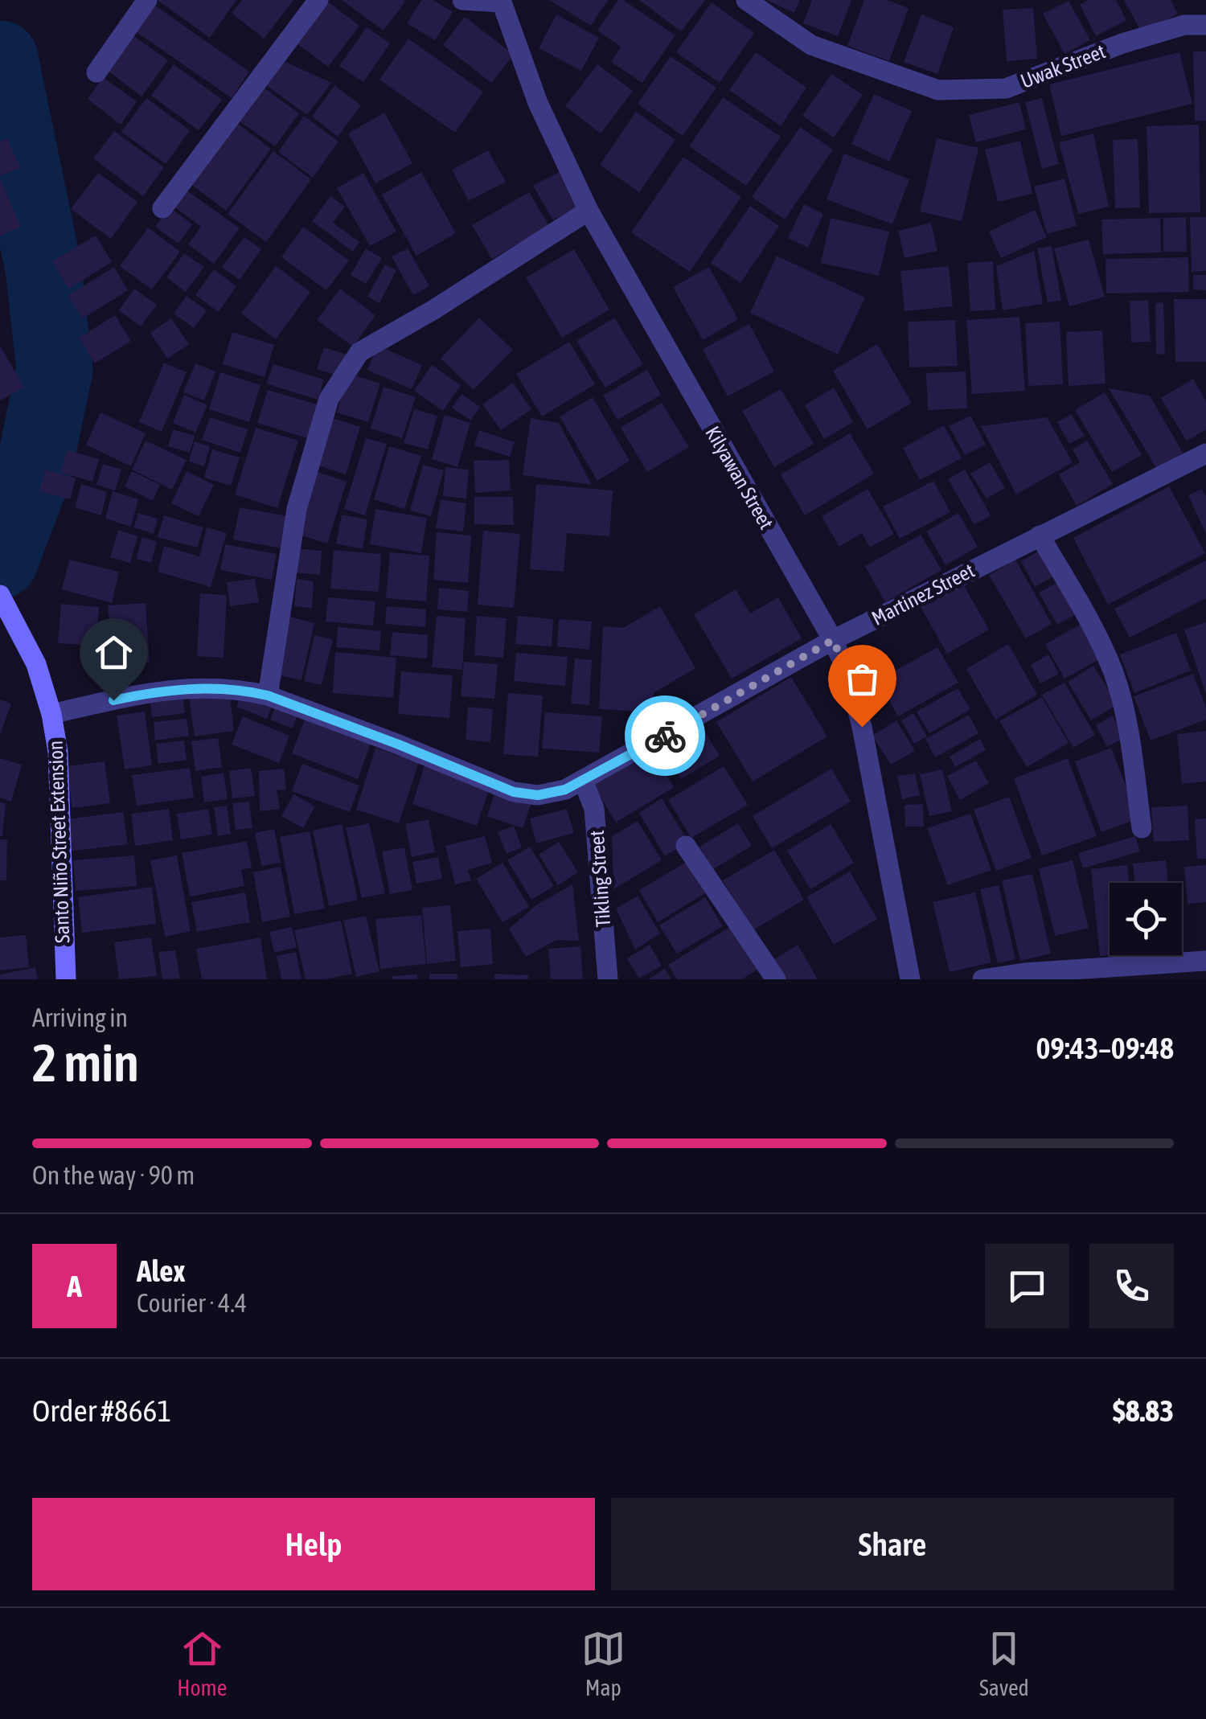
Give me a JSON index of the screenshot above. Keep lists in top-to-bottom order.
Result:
{
  "streets": {
    "main road": ["Santo Niño Street Extension"],
    "street": [
      "Uwak Street",
      "Kilyawan Street",
      "Martinez Street",
      "Tikling Street"
    ]
  },
  "crossings": [
    ["Kilyawan Street", "Martinez Street"],
    ["Martinez Street", "Santo Niño Street Extension"],
    ["Martinez Street", "Tikling Street"]
  ],
  "page": {
    "heading": ["2 min", "Arriving in", "09:43–09:48"],
    "panel": [
      "Alex",
      "Courier · 4.4",
      "Order #8661",
      "$8.83"
    ],
    "bar": "On the way · 90 m",
    "round": "A",
    "buttons": ["Help", "Share"],
    "tabs": ["Home", "Map", "Saved"]
  }
}
